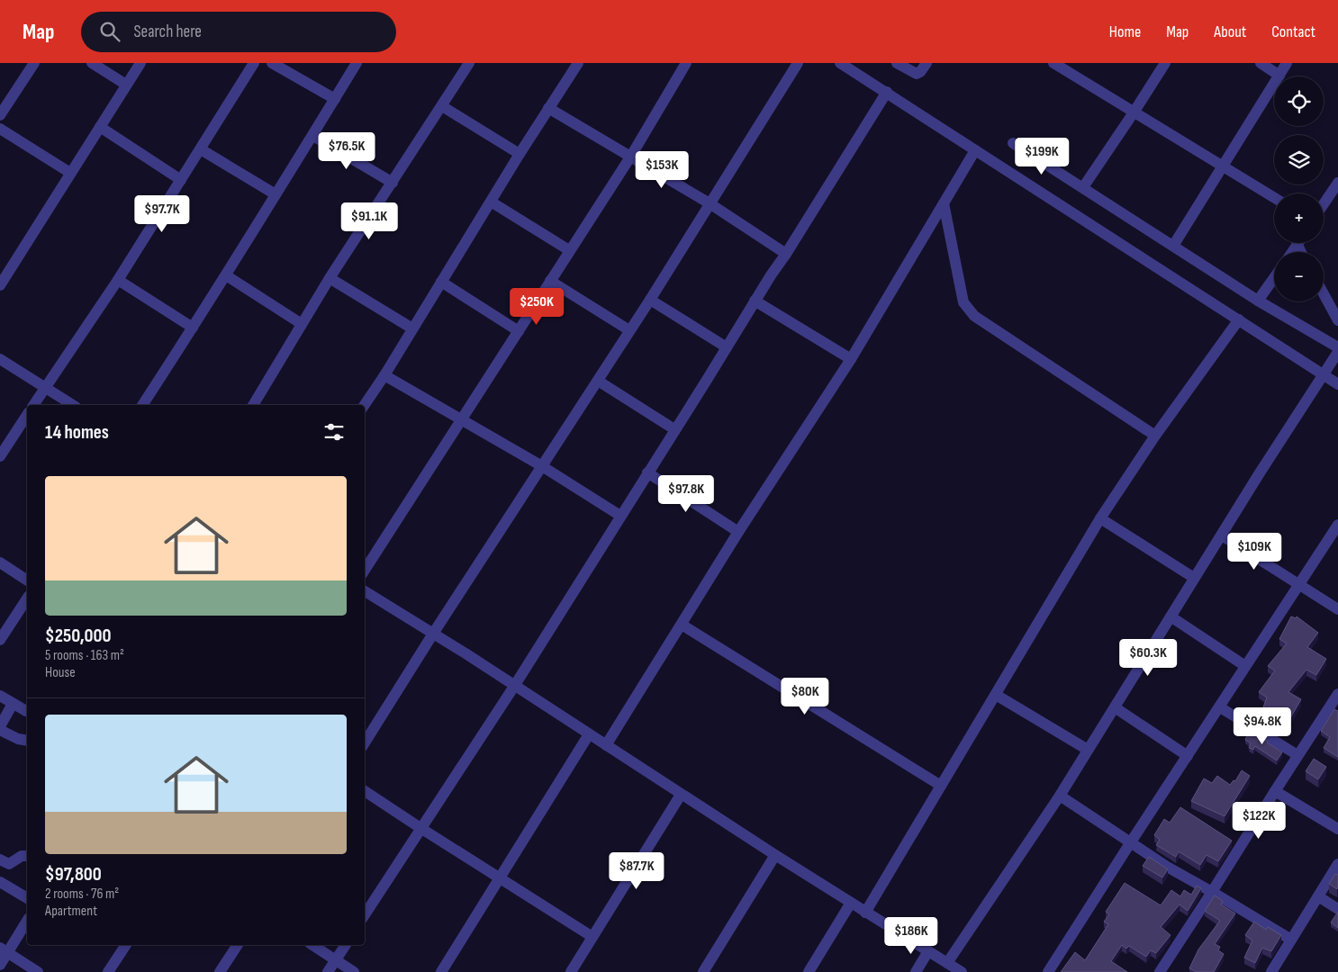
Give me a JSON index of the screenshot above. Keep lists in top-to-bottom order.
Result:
{
  "page": {
    "header": "Map",
    "search": "Search here",
    "nav": [
      "Home",
      "Map",
      "About",
      "Contact"
    ],
    "map_buttons": ["+", "−"],
    "price": [
      "$76.5K",
      "$199K",
      "$153K",
      "$97.7K",
      "$91.1K",
      "$250K",
      "$97.8K",
      "$109K",
      "$60.3K",
      "$80K",
      "$94.8K",
      "$122K",
      "$87.7K",
      "$186K"
    ],
    "heading": "14 homes",
    "list": [
      {
        "name": "$250,000",
        "note": "5 rooms · 163 m² · House"
      },
      {
        "name": "$97,800",
        "note": "2 rooms · 76 m² · Apartment"
      }
    ]
  }
}
